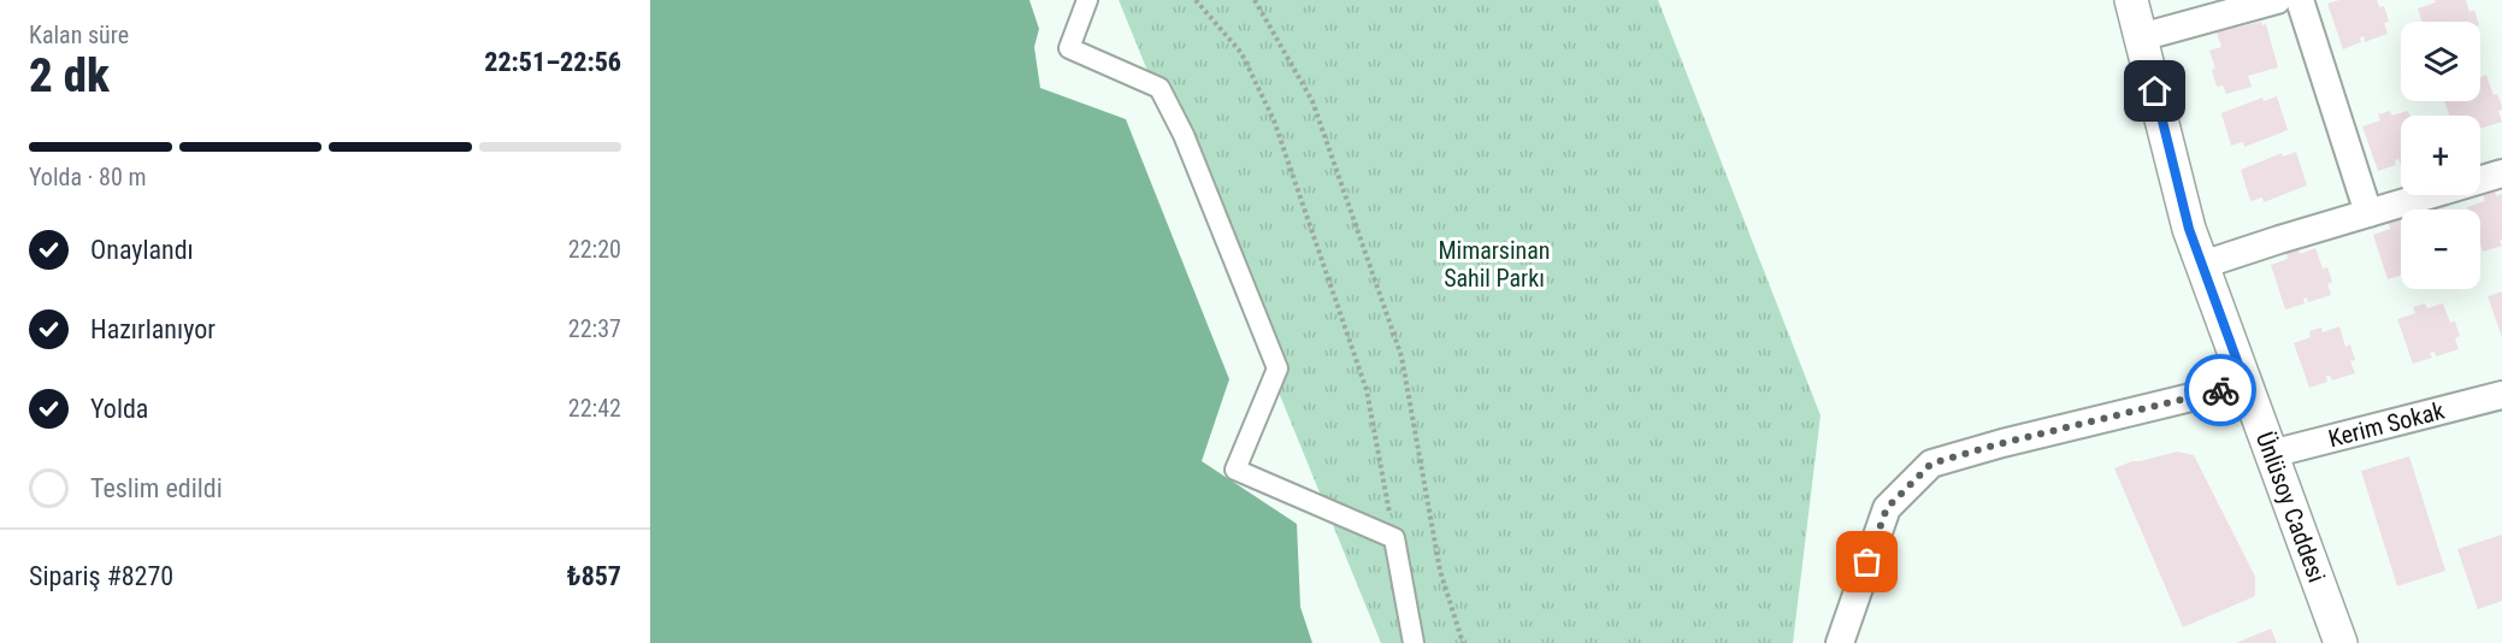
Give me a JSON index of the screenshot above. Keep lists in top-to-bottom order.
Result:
{
  "streets": {
    "street": ["Kerim Sokak", "Ünlüsoy Caddesi"]
  },
  "crossings": [
    ["Kerim Sokak", "Ünlüsoy Caddesi"]
  ],
  "parks": ["Mimarsinan Sahil Parkı"],
  "page": {
    "heading": ["2 dk", "Kalan süre", "22:51–22:56"],
    "panel": ["Sipariş #8270", "₺857"],
    "map_buttons": ["+", "−"],
    "bar": "Yolda · 80 m",
    "list": [
      ["Onaylandı", "22:20"],
      ["Hazırlanıyor", "22:37"],
      ["Yolda", "22:42"],
      "Teslim edildi"
    ]
  }
}
